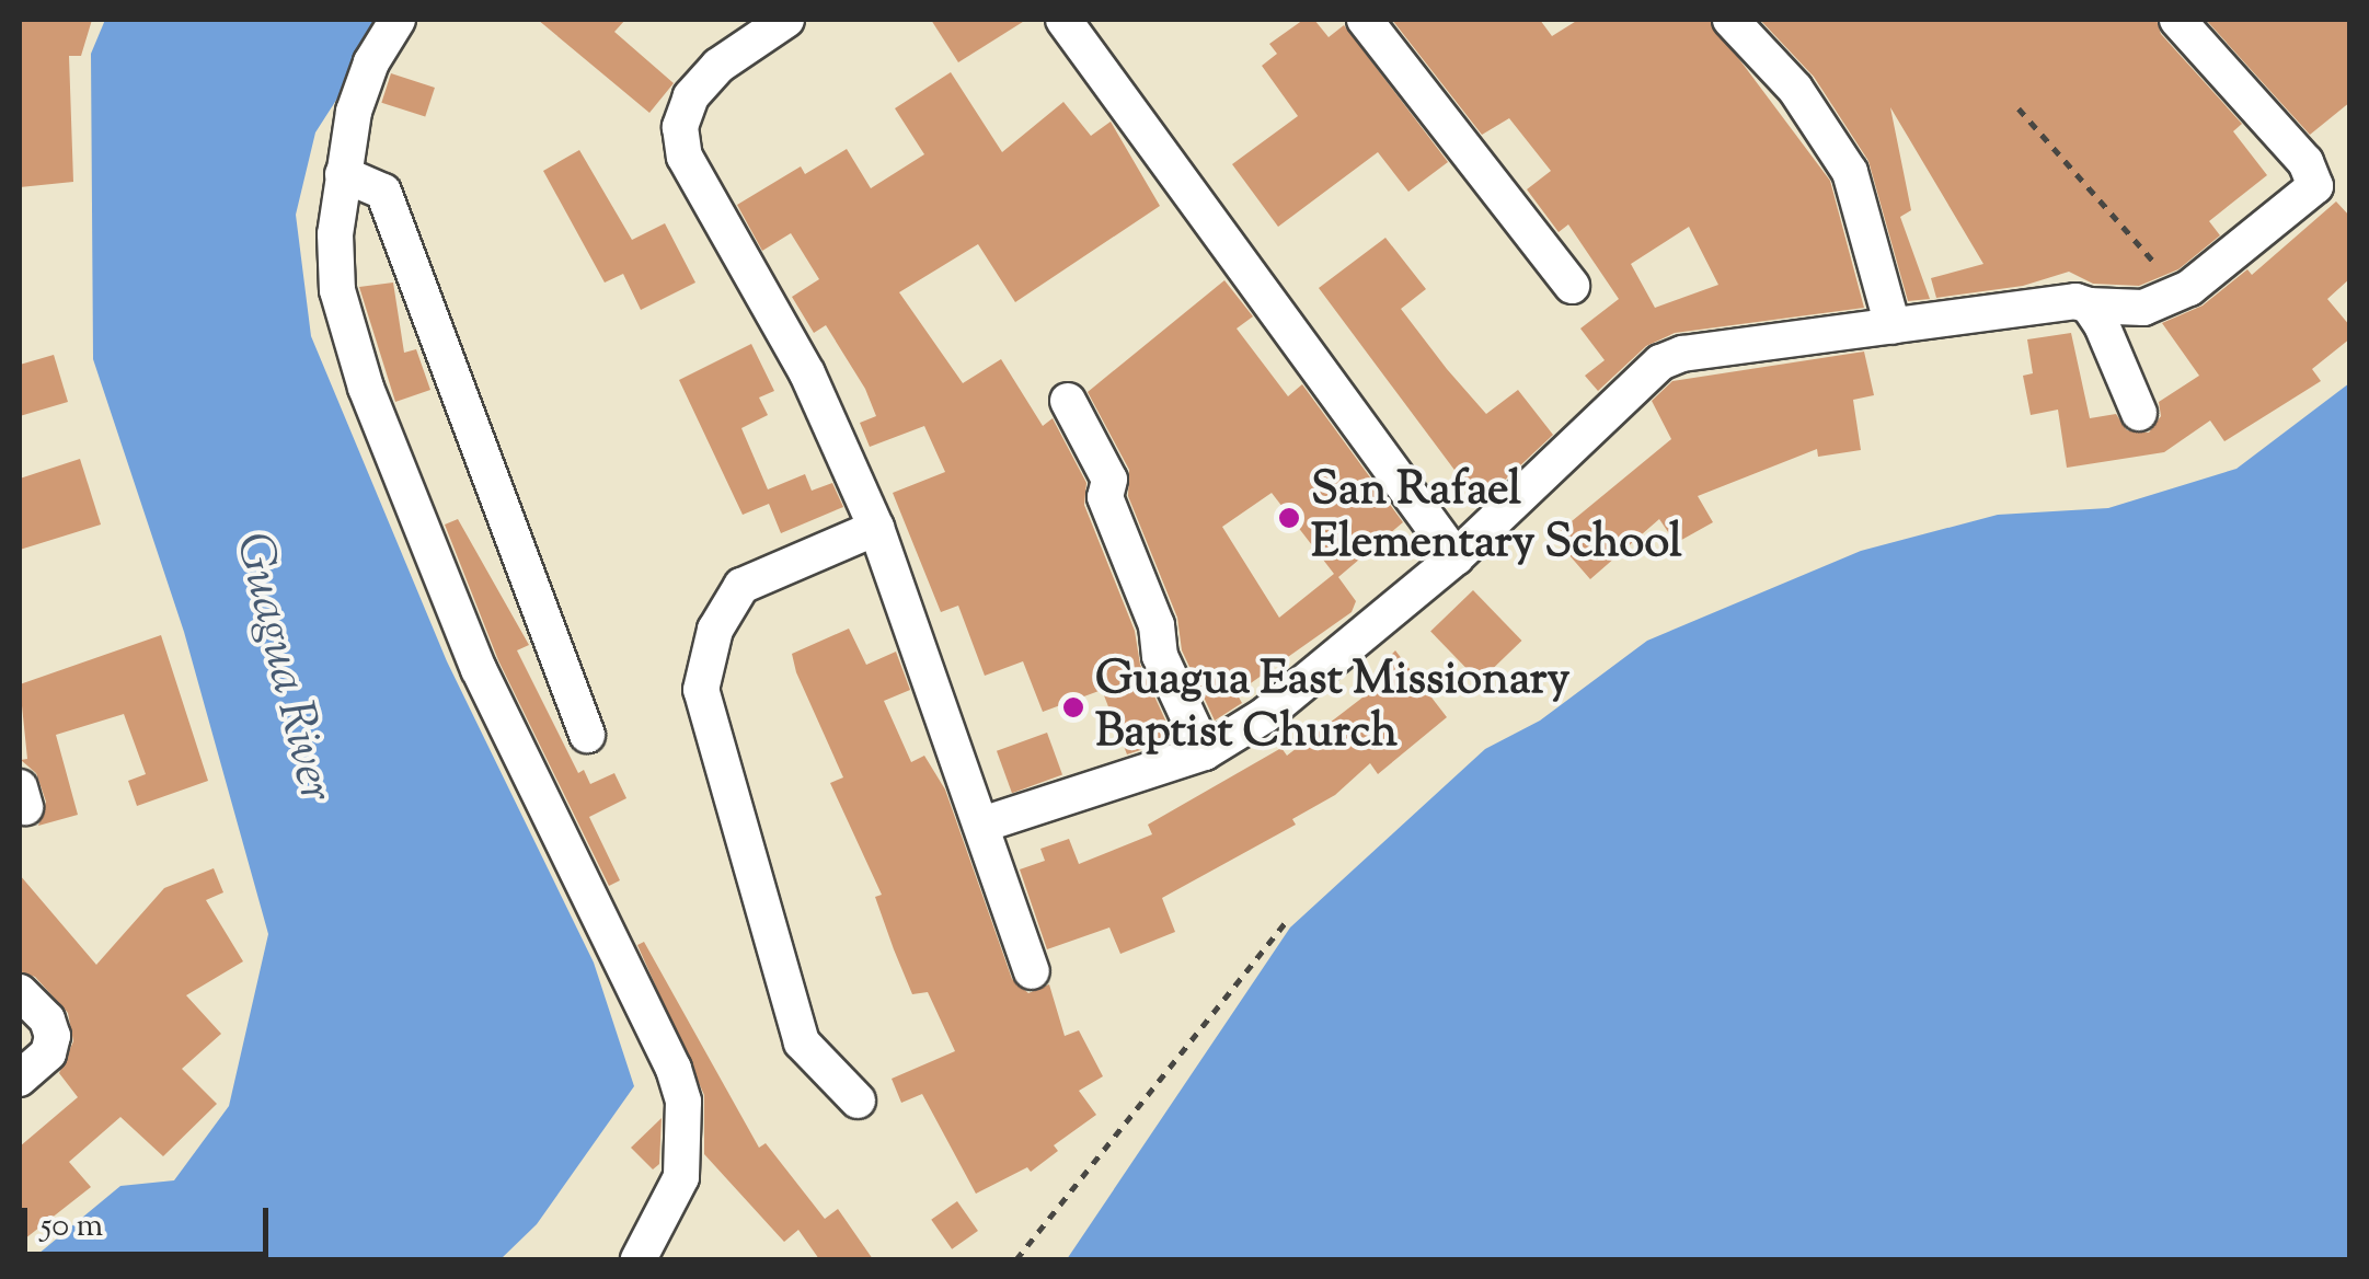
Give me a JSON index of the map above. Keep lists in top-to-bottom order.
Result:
{
  "water": ["Guagua River"],
  "places": ["San Rafael Elementary School", "Guagua East Missionary Baptist Church"],
  "scale_bar": "50 m"
}
